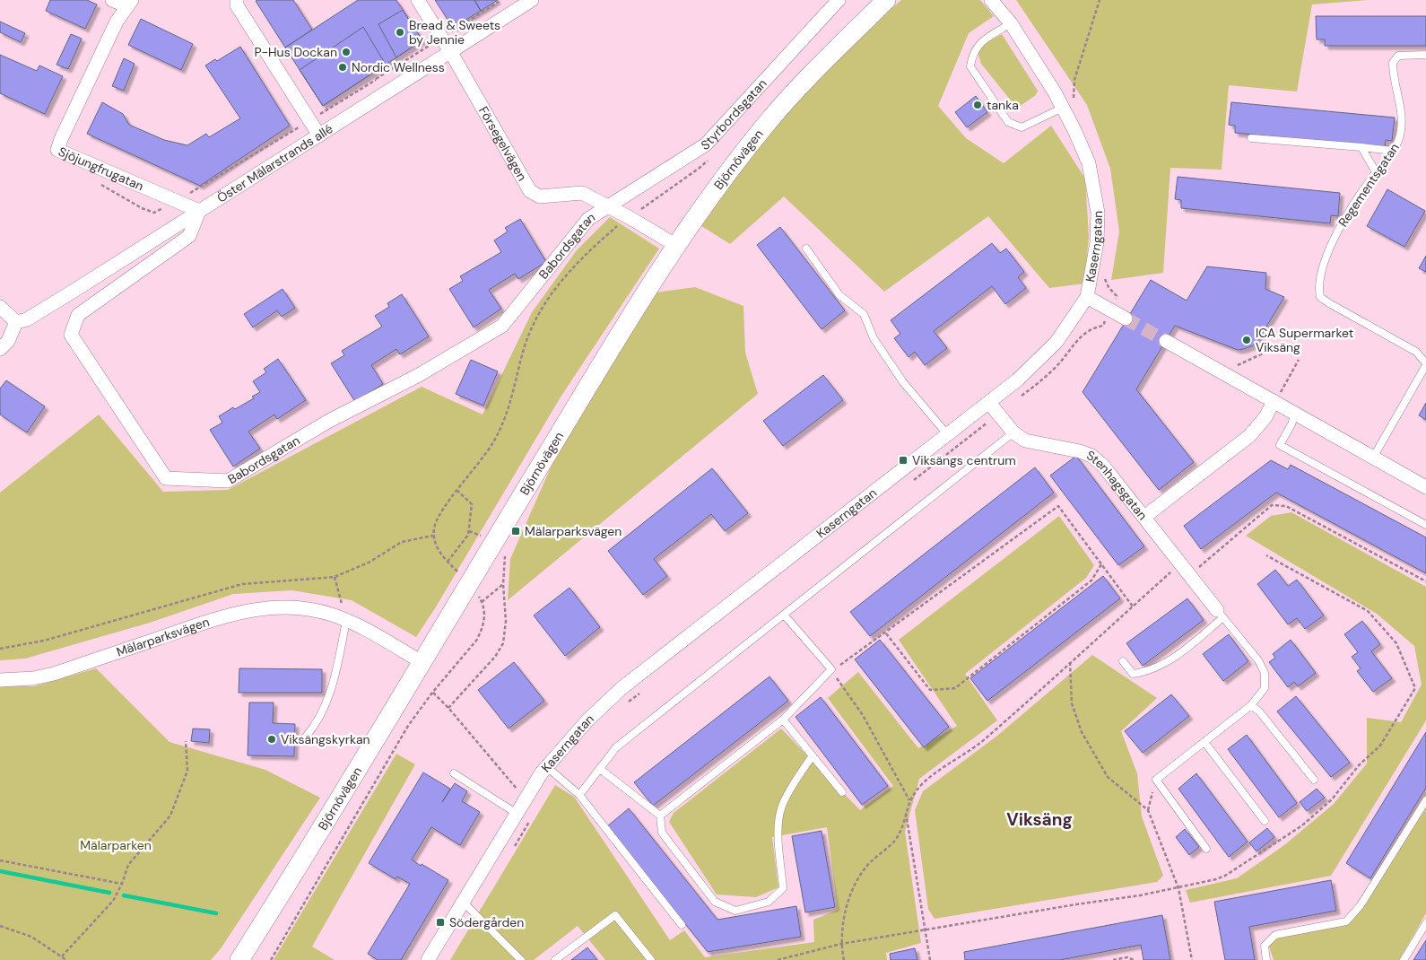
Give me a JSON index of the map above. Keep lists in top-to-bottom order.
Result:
{
  "streets": {
    "main road": ["Björnövägen"],
    "street": [
      "Styrbordsgatan",
      "Försegelvägen",
      "Öster Mälarstrands allé",
      "Sjöjungfrugatan",
      "Kaserngatan",
      "Babordsgatan",
      "Stenhagsgatan",
      "Mälarparksvägen"
    ],
    "lane": ["Regementsgatan"]
  },
  "crossings": [
    ["Styrbordsgatan", "Försegelvägen"],
    ["Styrbordsgatan", "Babordsgatan"],
    ["Försegelvägen", "Björnövägen"],
    ["Försegelvägen", "Öster Mälarstrands allé"],
    ["Försegelvägen", "Babordsgatan"],
    ["Björnövägen", "Mälarparksvägen"],
    ["Öster Mälarstrands allé", "Sjöjungfrugatan"],
    ["Öster Mälarstrands allé", "Babordsgatan"],
    ["Sjöjungfrugatan", "Babordsgatan"],
    ["Kaserngatan", "Stenhagsgatan"]
  ],
  "districts": ["Viksäng"],
  "parks": ["Mälarparken"],
  "places": {
    "other": [
      "Bread & Sweets by Jennie",
      "P-Hus Dockan",
      "Nordic Wellness",
      "tanka",
      "ICA Supermarket Viksäng",
      "Viksängskyrkan"
    ],
    "transit": ["Viksängs centrum", "Mälarparksvägen", "Södergården"]
  }
}
